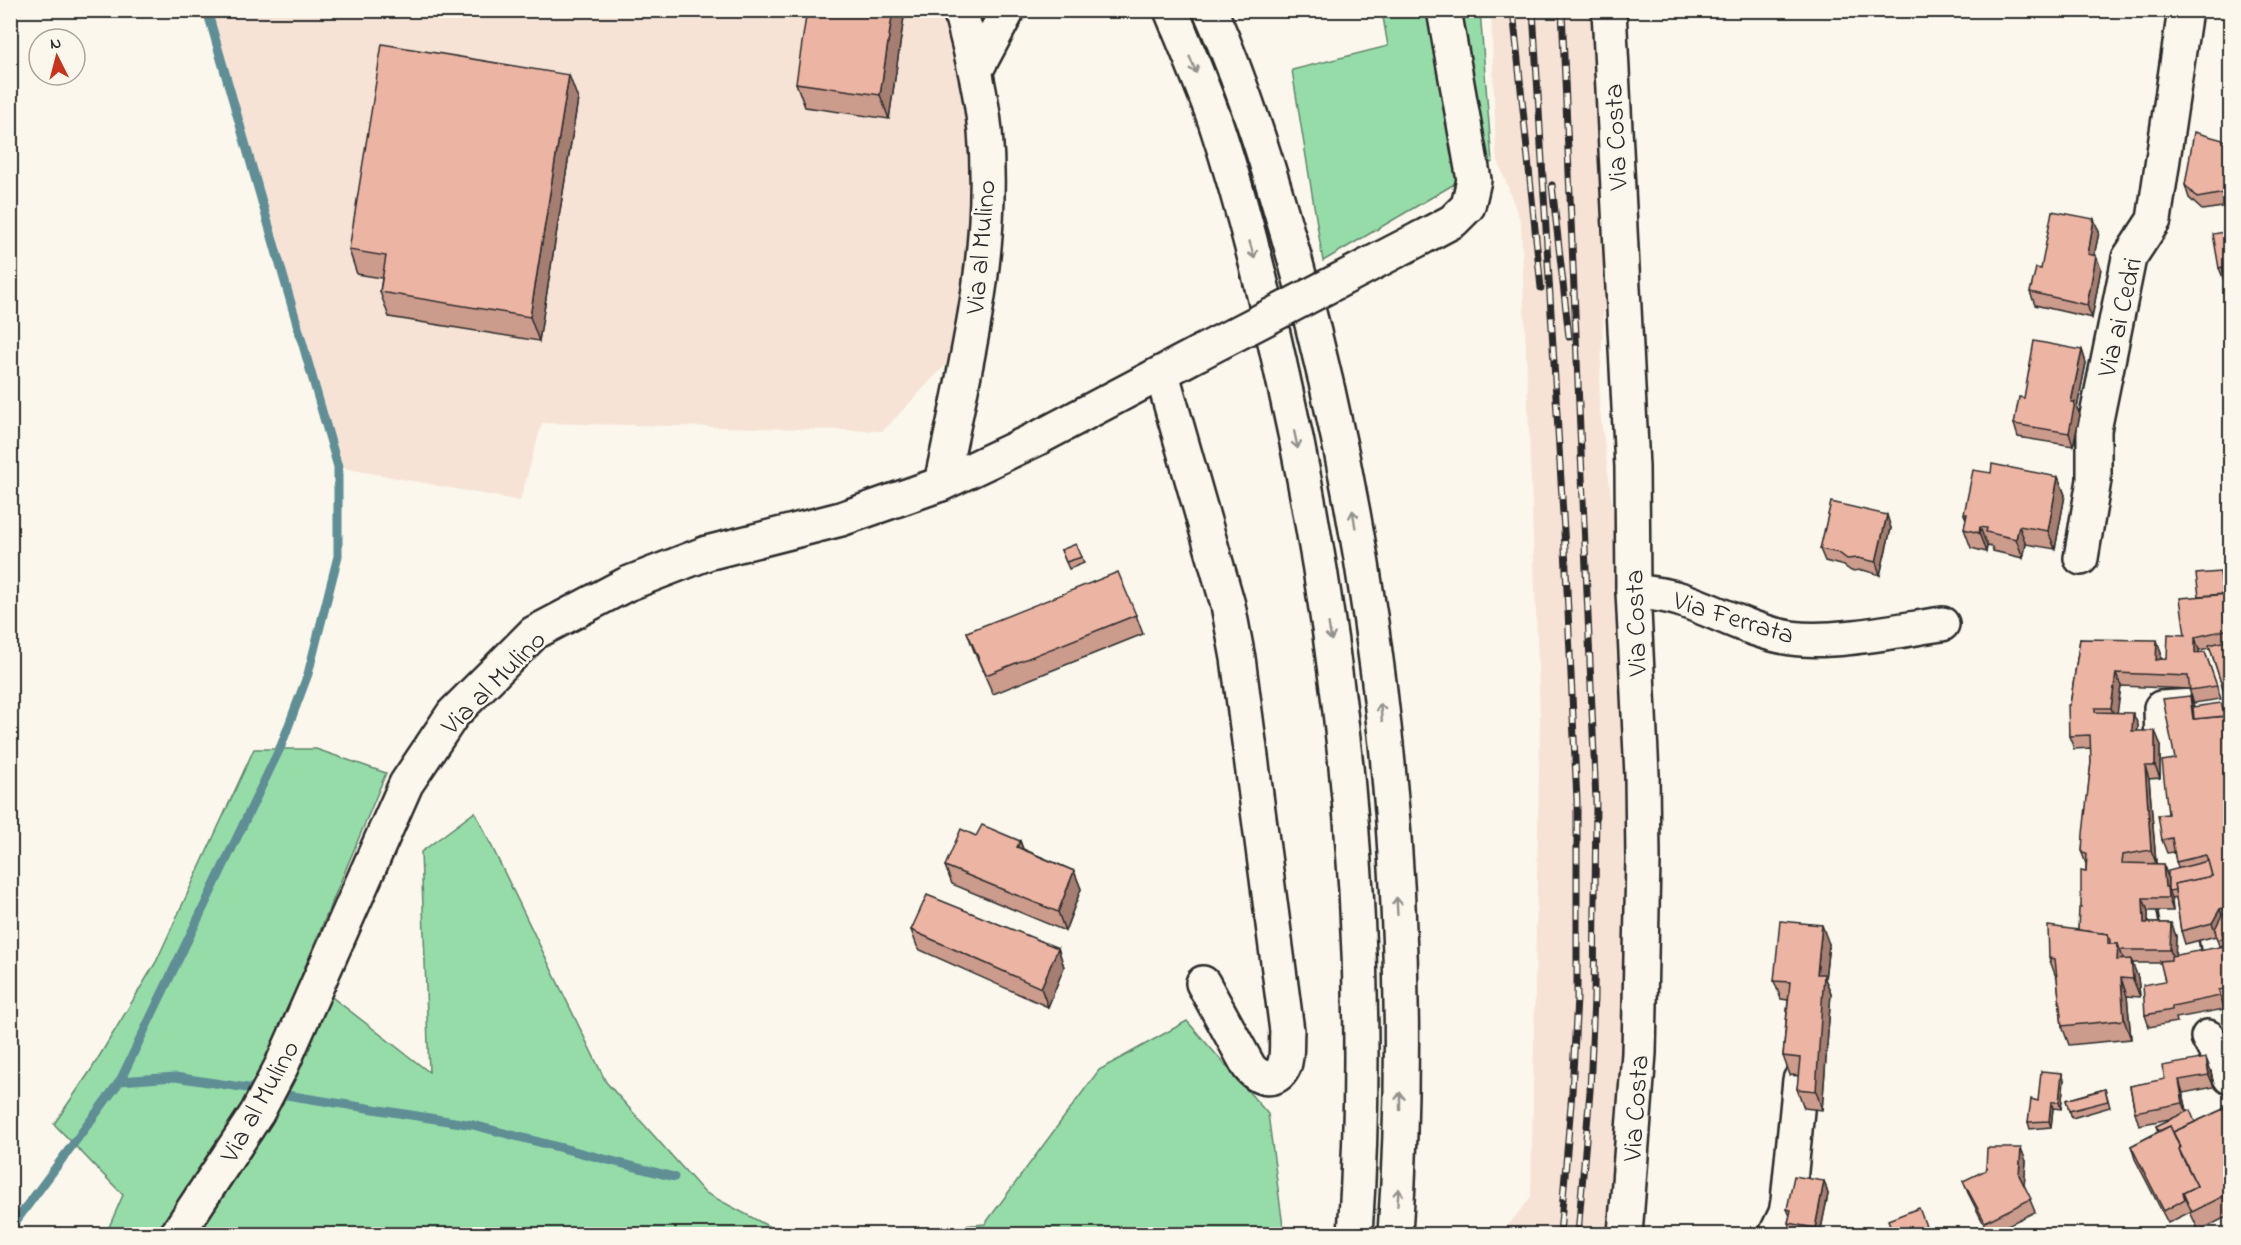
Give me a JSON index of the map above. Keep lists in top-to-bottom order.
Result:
{
  "streets": {
    "main road": [
      "Via Costa",
      "Via al Mulino",
      "Via ai Cedri",
      "Via Ferrata"
    ]
  },
  "crossings": [
    ["Via Costa", "Via Ferrata"]
  ],
  "north": "top"
}
